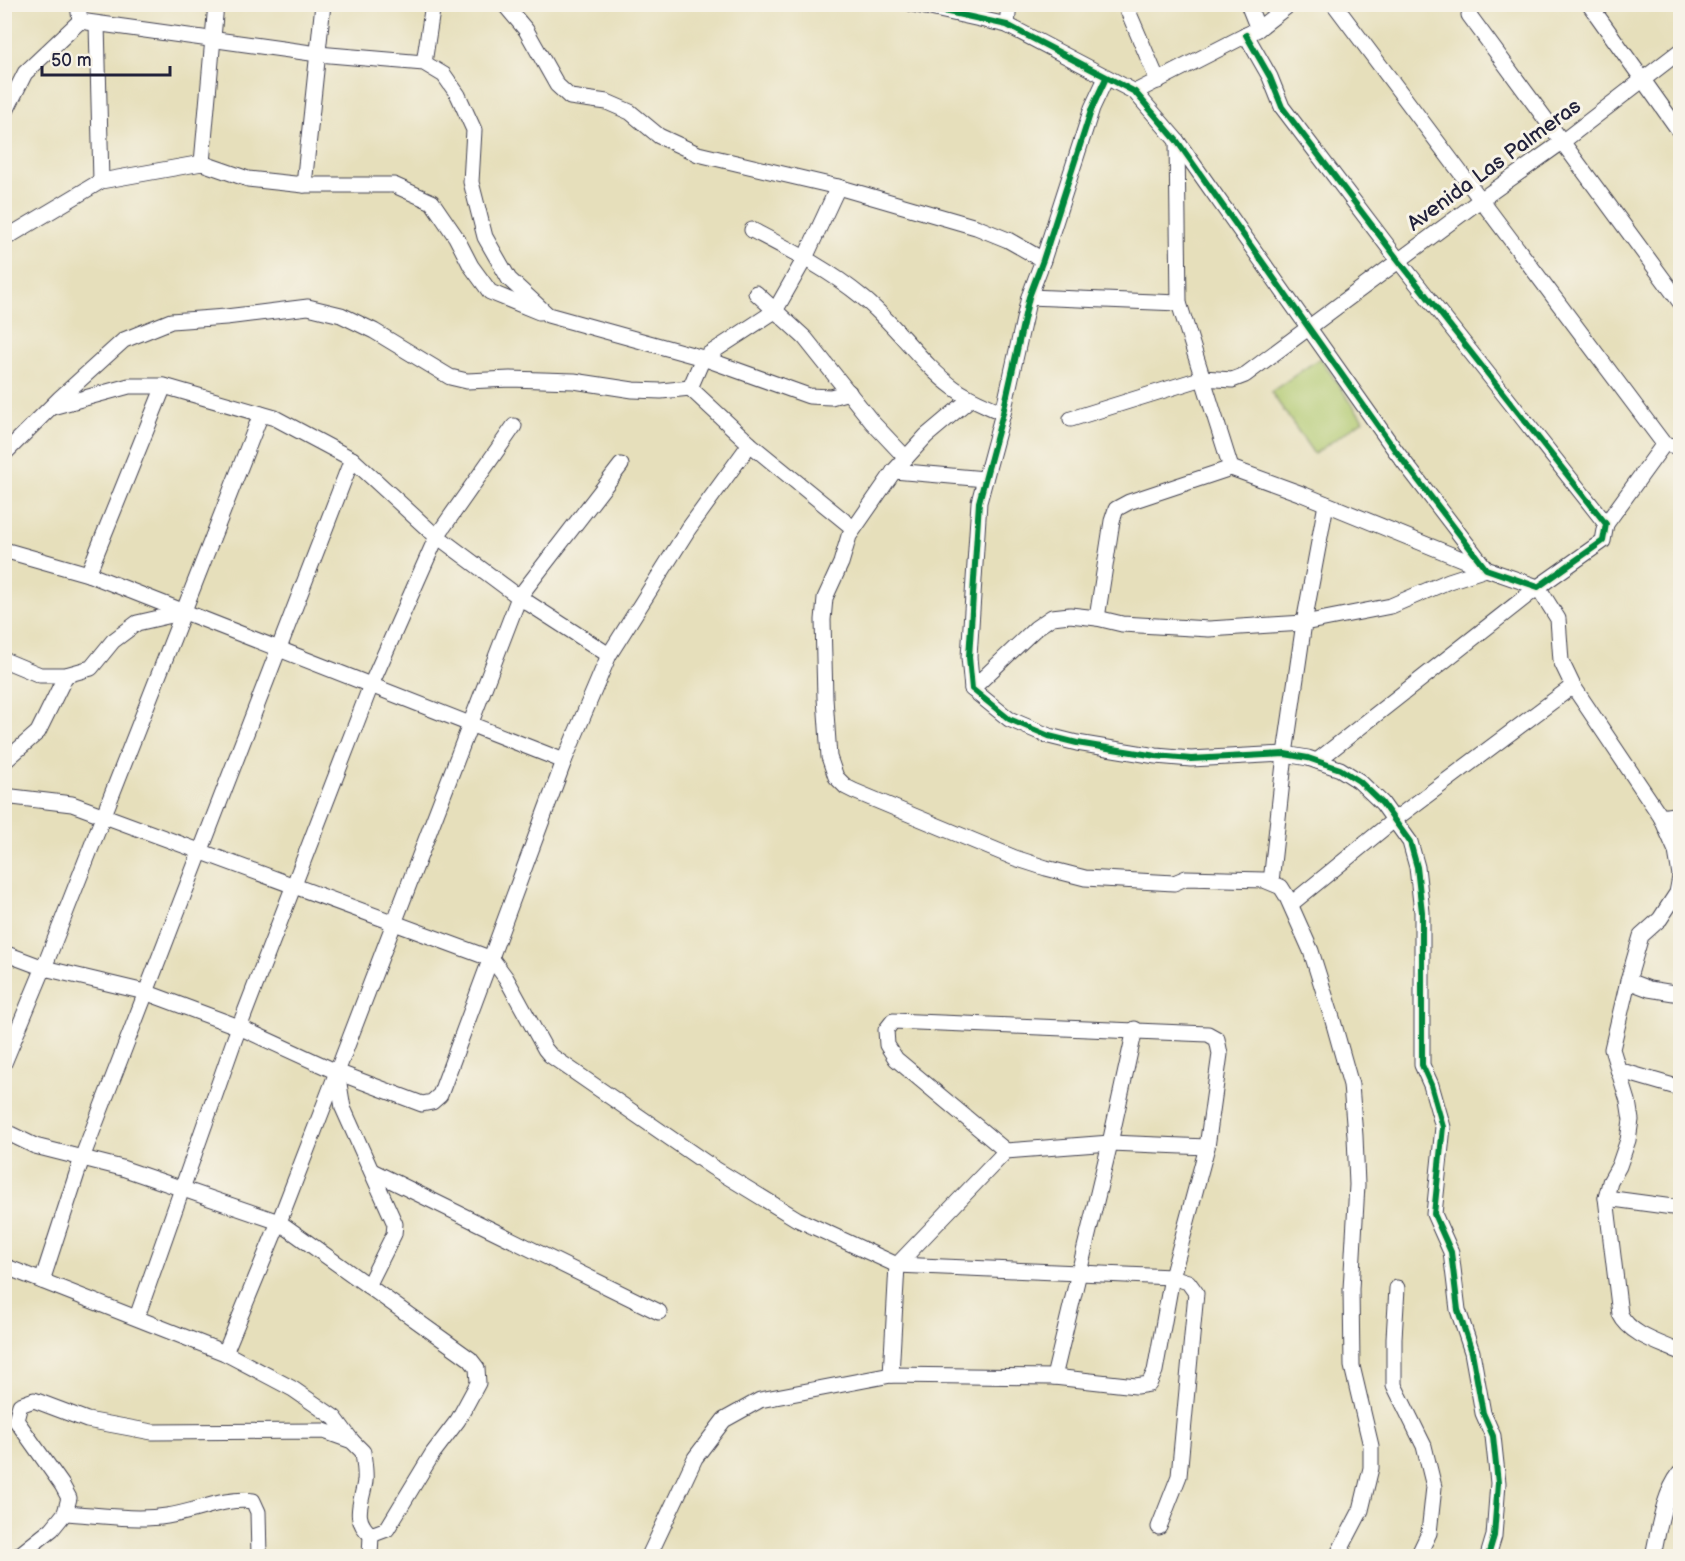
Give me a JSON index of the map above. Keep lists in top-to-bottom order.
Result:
{
  "streets": {
    "street": ["Avenida Las Palmeras"]
  },
  "scale_bar": "50 m"
}
